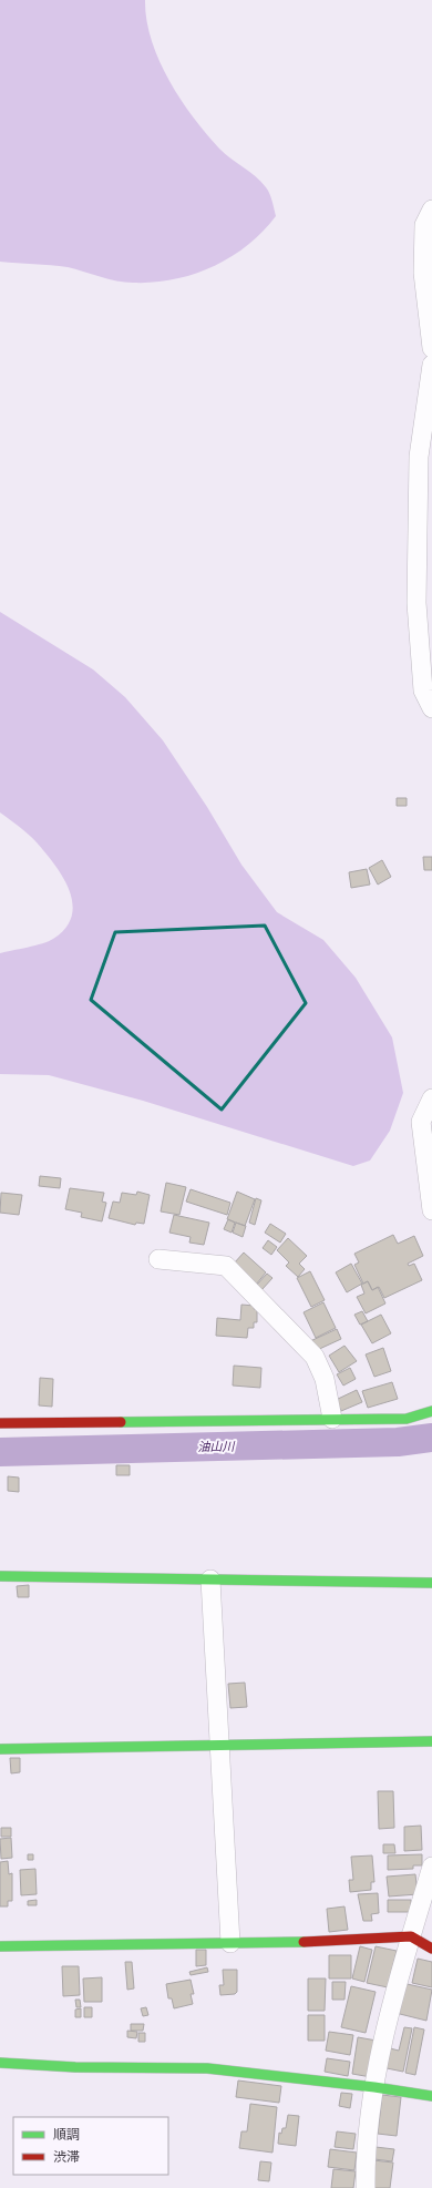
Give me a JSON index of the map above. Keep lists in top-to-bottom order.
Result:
{
  "water": ["油山川"],
  "legend": ["順調", "渋滞"]
}
